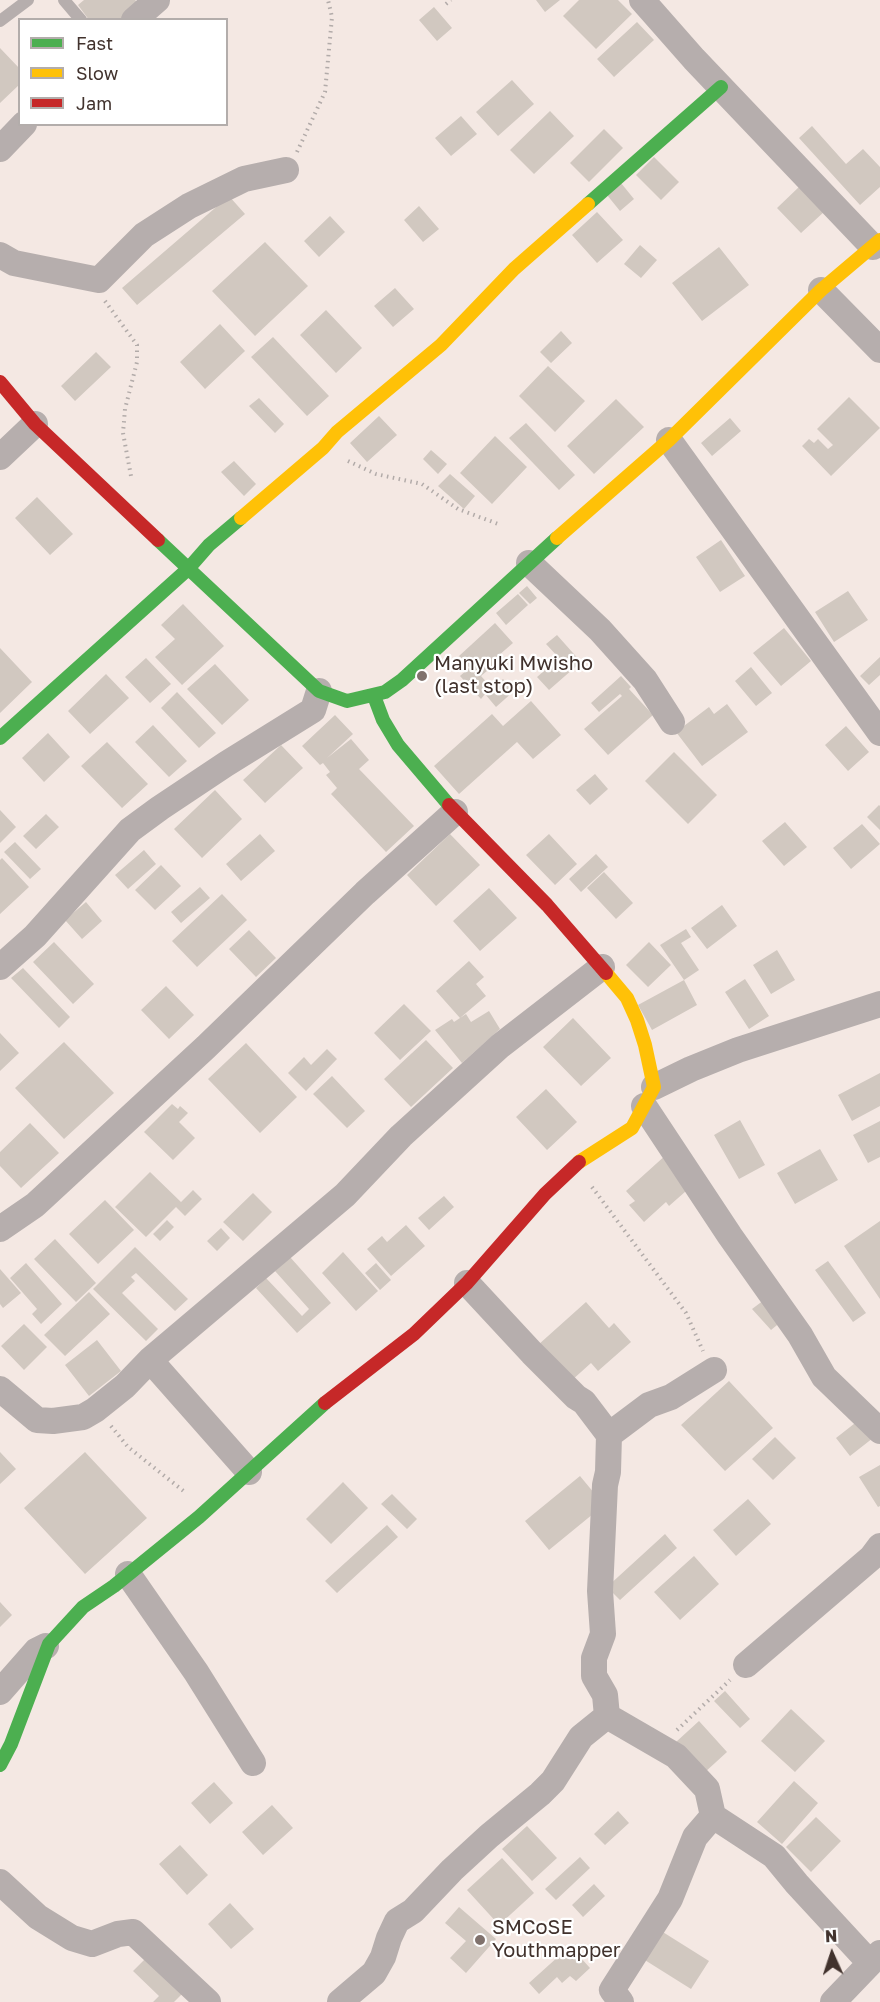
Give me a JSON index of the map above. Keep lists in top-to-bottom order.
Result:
{
  "places": ["Manyuki Mwisho (last stop)", "SMCoSE Youthmapper"],
  "legend": ["Fast", "Slow", "Jam"],
  "north": "top"
}
